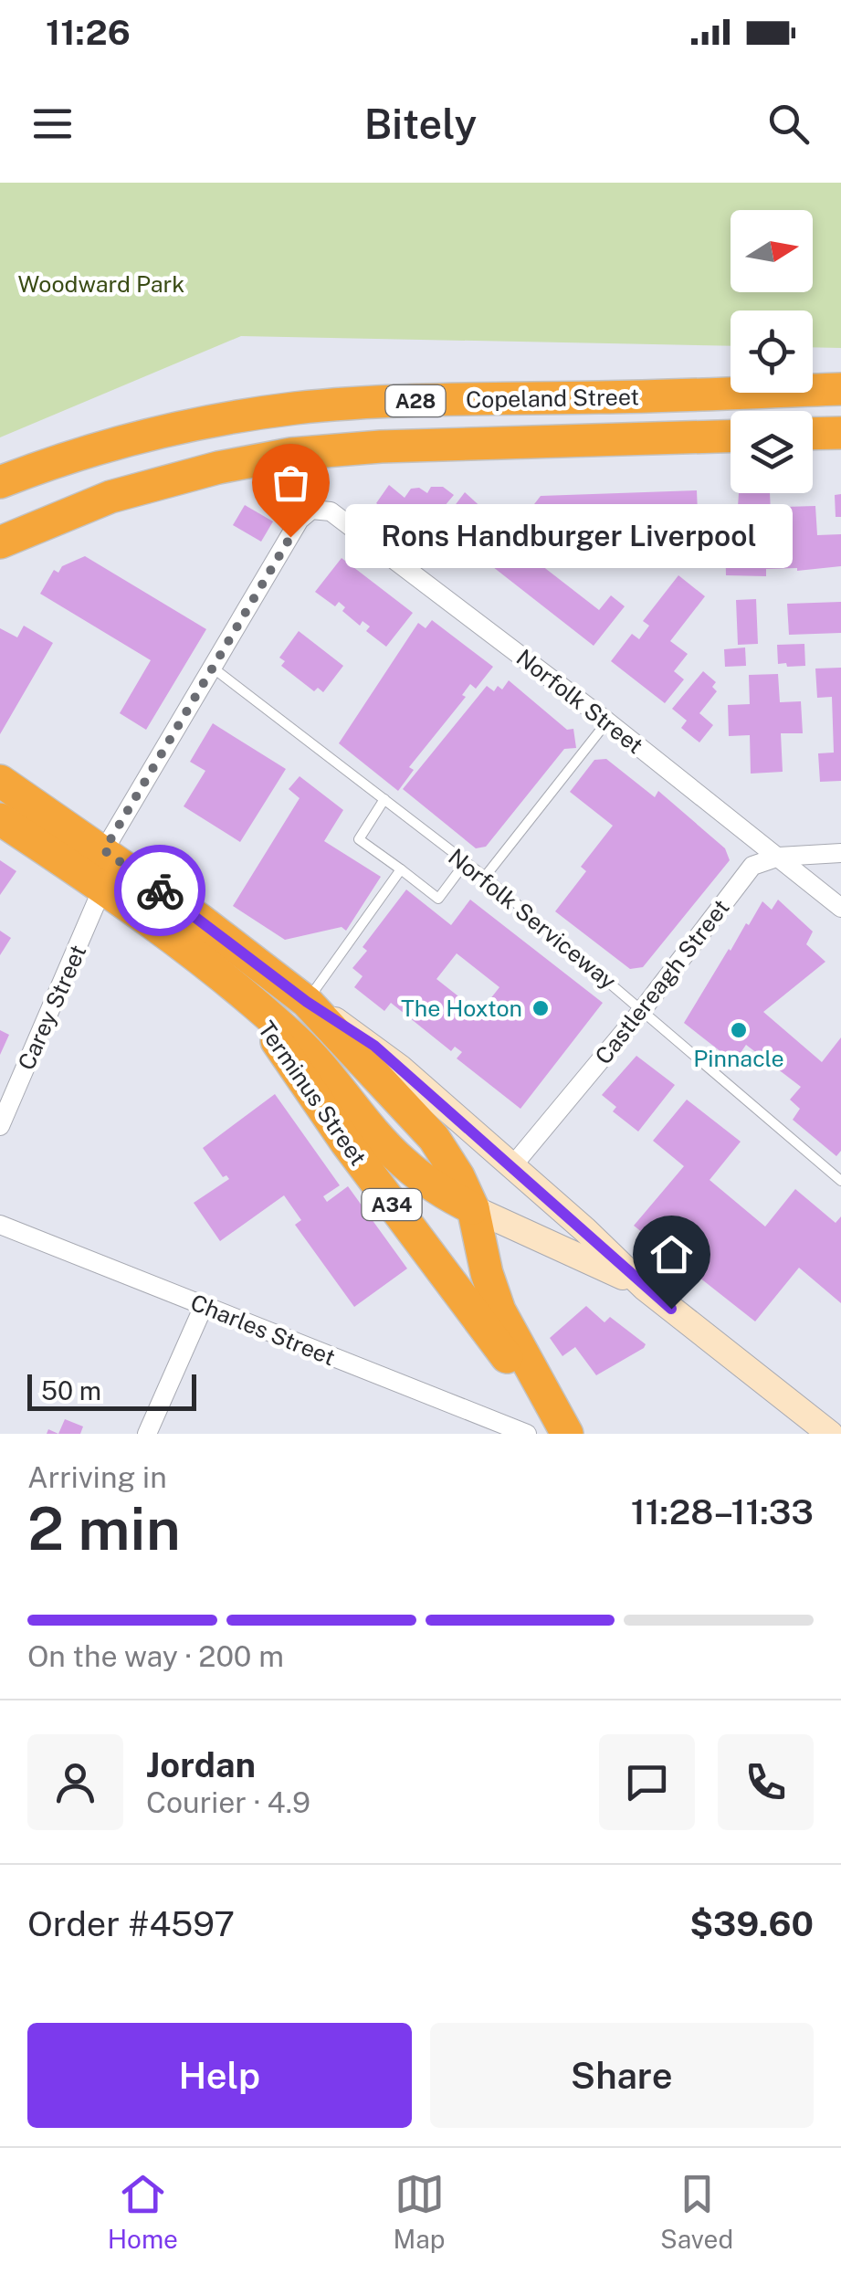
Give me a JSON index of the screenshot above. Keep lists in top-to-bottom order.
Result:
{
  "streets": {
    "highway": [
      "Copeland Street",
      "A28",
      "Terminus Street",
      "A34"
    ],
    "street": [
      "Norfolk Street",
      "Castlereagh Street",
      "Carey Street",
      "Charles Street"
    ],
    "lane": ["Norfolk Serviceway"]
  },
  "crossings": [
    ["Norfolk Street", "Norfolk Serviceway"],
    ["Norfolk Street", "Castlereagh Street"],
    ["Norfolk Serviceway", "Castlereagh Street"],
    ["Carey Street", "A34"],
    ["Terminus Street", "A34"]
  ],
  "parks": ["Woodward Park"],
  "places": ["Rons Handburger Liverpool", "The Hoxton", "Pinnacle"],
  "scale_bar": "50 m",
  "north": "right",
  "page": {
    "status": "11:26",
    "header": "Bitely",
    "bubble": "Rons Handburger Liverpool",
    "scale": "50 m",
    "heading": ["2 min", "Arriving in", "11:28–11:33"],
    "panel": [
      "Jordan",
      "Courier · 4.9",
      "Order #4597",
      "$39.60"
    ],
    "bar": "On the way · 200 m",
    "buttons": ["Help", "Share"],
    "tabs": ["Home", "Map", "Saved"]
  }
}
